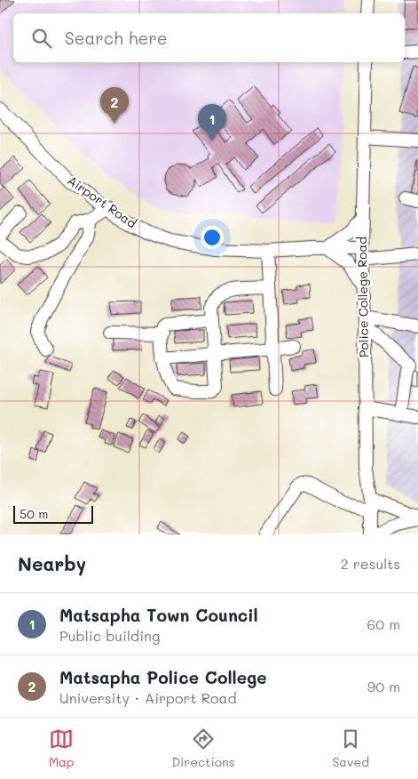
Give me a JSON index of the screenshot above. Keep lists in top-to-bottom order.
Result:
{
  "streets": {
    "street": ["Airport Road", "Police College Road"]
  },
  "crossings": [
    ["Airport Road", "Police College Road"]
  ],
  "scale_bar": "50 m",
  "page": {
    "search": "Search here",
    "pins": ["2", "1"],
    "scale": "50 m",
    "heading": ["Nearby", "2 results"],
    "list": [
      {
        "mark": "1",
        "name": "Matsapha Town Council",
        "note": "Public building",
        "value": "60 m"
      },
      {
        "mark": "2",
        "name": "Matsapha Police College",
        "note": "University · Airport Road",
        "value": "90 m"
      }
    ],
    "nav": ["Map", "Directions", "Saved"]
  }
}
